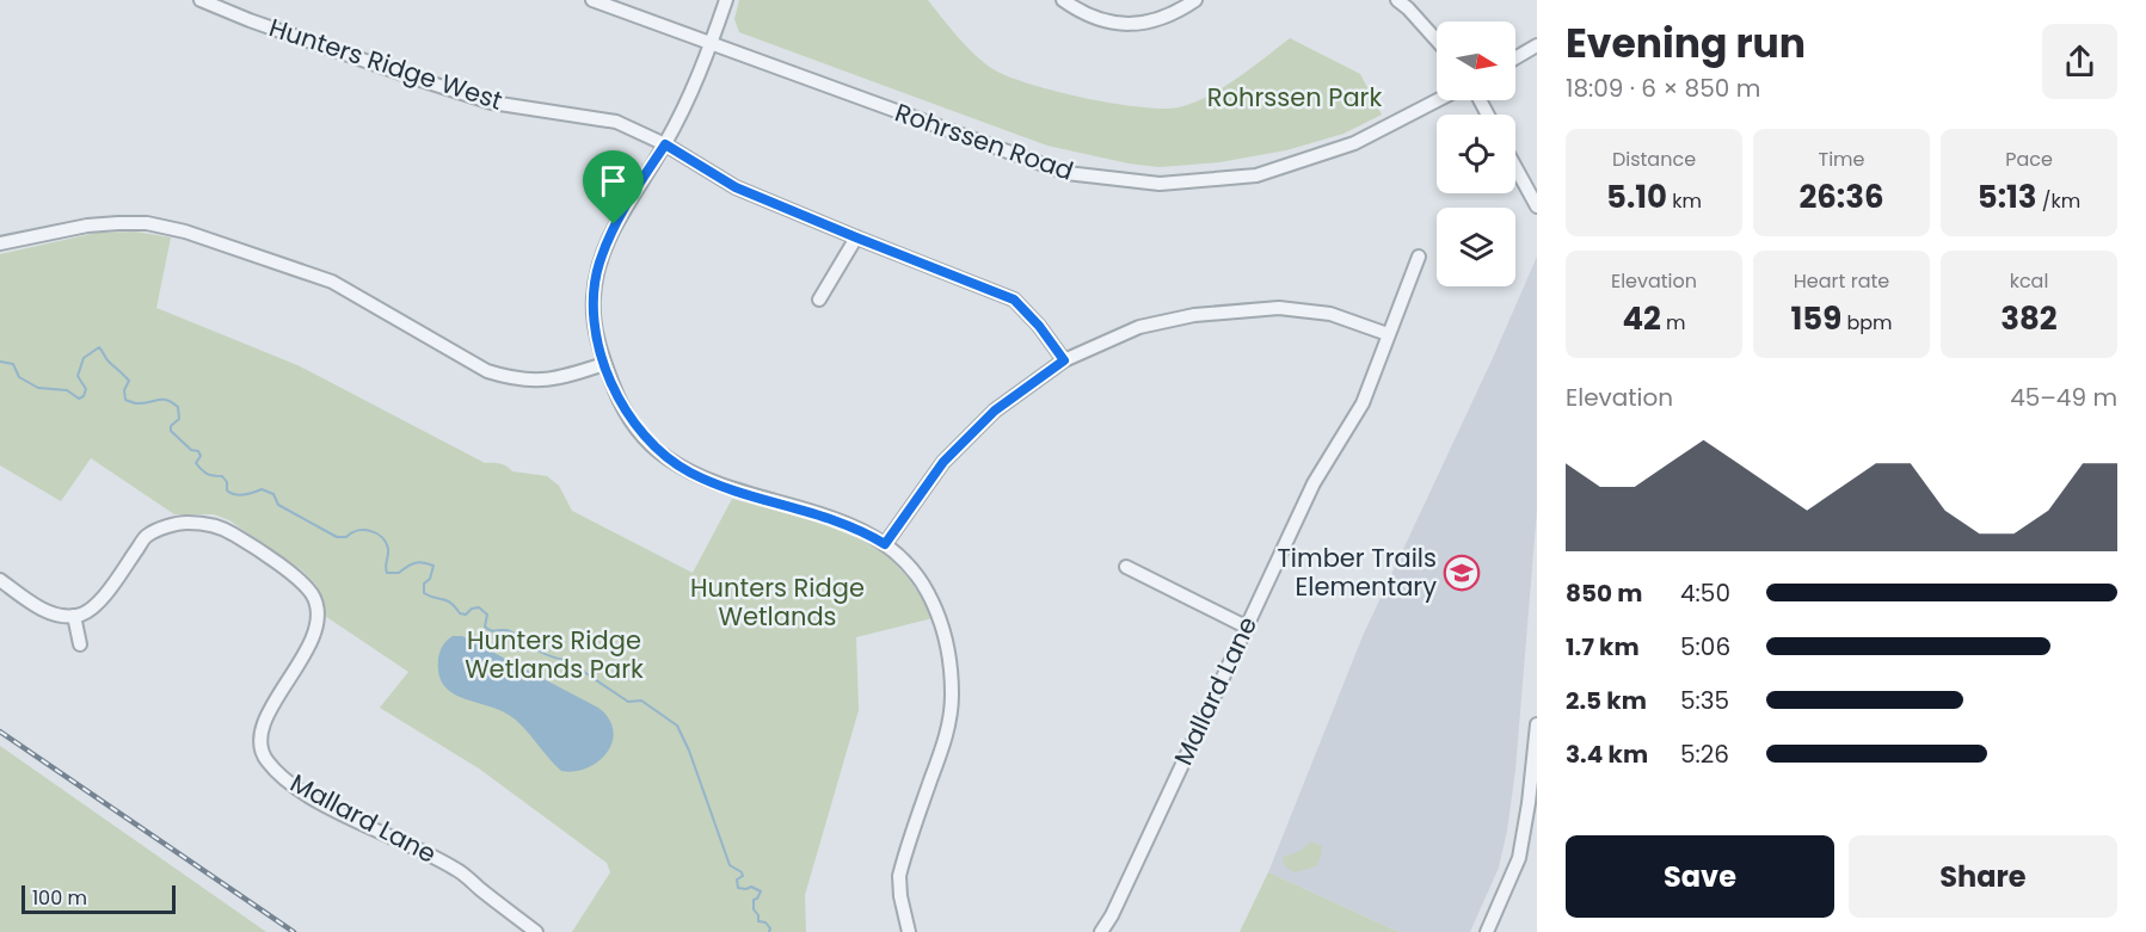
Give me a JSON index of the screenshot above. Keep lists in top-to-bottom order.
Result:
{
  "streets": {
    "street": ["Hunters Ridge West", "Rohrssen Road", "Mallard Lane"]
  },
  "parks": ["Rohrssen Park", "Hunters Ridge Wetlands", "Hunters Ridge Wetlands Park"],
  "places": {
    "school or university": ["Timber Trails Elementary"]
  },
  "scale_bar": "100 m",
  "north": "right",
  "page": {
    "heading": ["Evening run", "18:09 · 6 × 850 m"],
    "stats": [
      ["Distance", "5.10 km"],
      ["Time", "26:36"],
      ["Pace", "5:13 /km"],
      ["Elevation", "42 m"],
      ["Heart rate", "159 bpm"],
      ["kcal", "382"]
    ],
    "chart": ["Elevation", "45–49 m"],
    "list": [
      {
        "name": "850 m",
        "note": "4:50"
      },
      {
        "name": "1.7 km",
        "note": "5:06"
      },
      {
        "name": "2.5 km",
        "note": "5:35"
      },
      {
        "name": "3.4 km",
        "note": "5:26"
      }
    ],
    "buttons": ["Save", "Share"],
    "scale": "100 m"
  }
}
